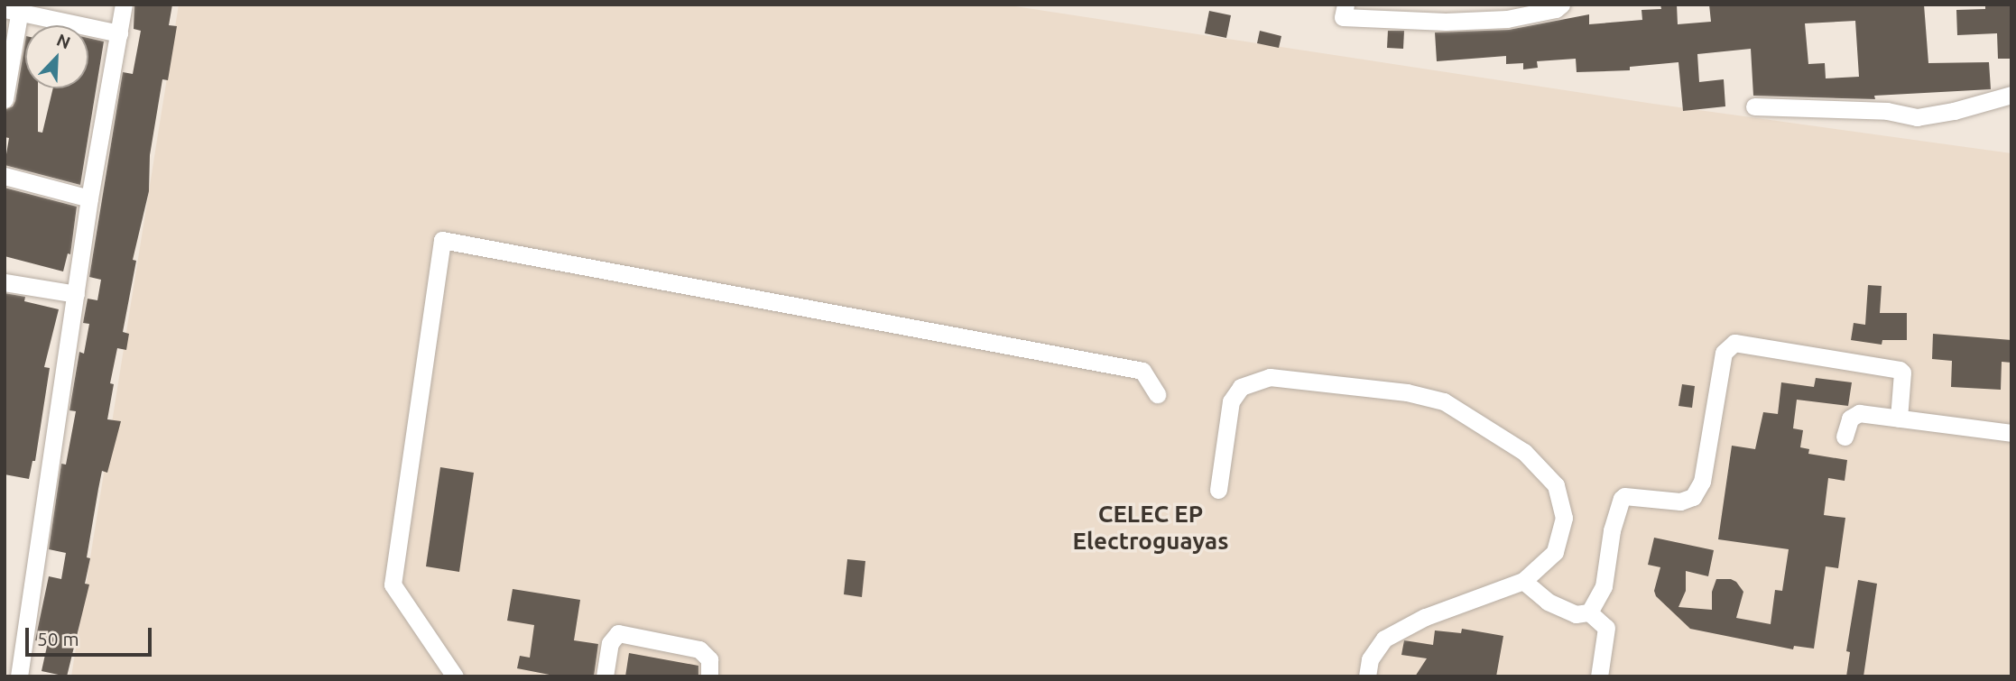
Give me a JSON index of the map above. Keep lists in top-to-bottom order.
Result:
{
  "districts": ["CELEC EP Electroguayas"],
  "scale_bar": "50 m",
  "north": "top right"
}
